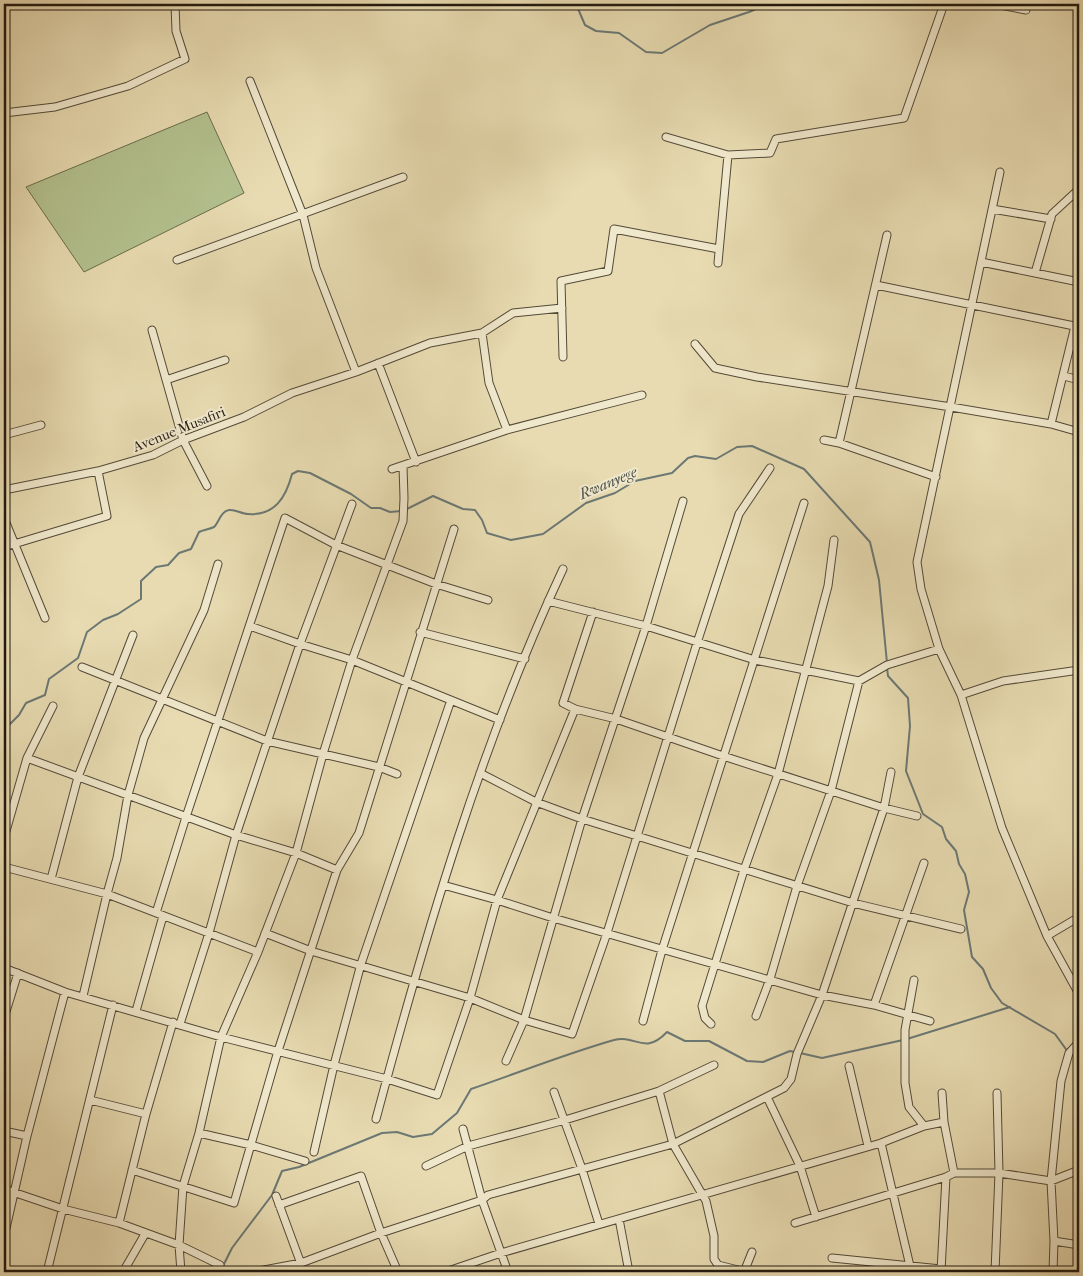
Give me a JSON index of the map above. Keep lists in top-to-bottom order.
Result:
{
  "streets": {
    "street": ["Avenue Musafiri"]
  },
  "water": ["Rwanyege"]
}
